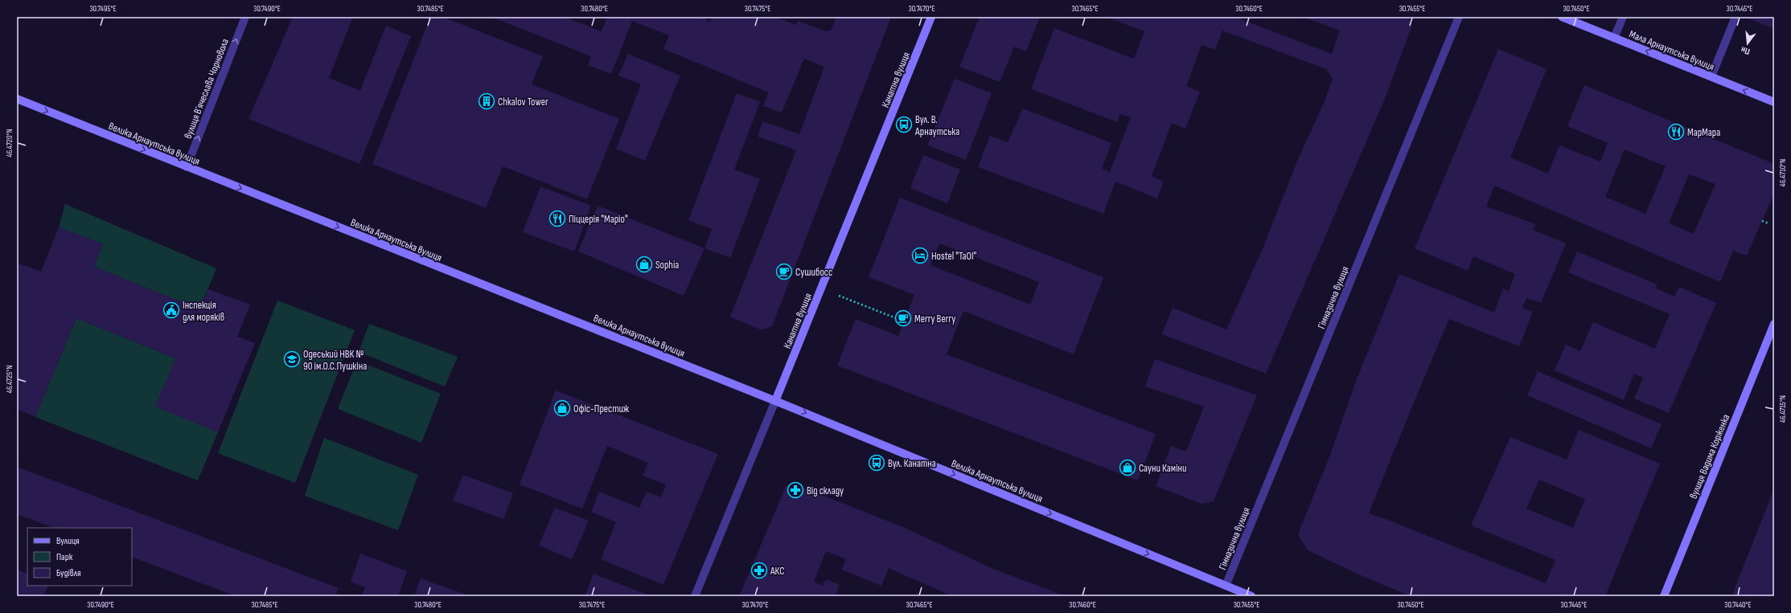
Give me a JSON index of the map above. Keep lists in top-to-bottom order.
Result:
{
  "streets": {
    "main road": [
      "Мала Арнаутська вулиця",
      "Канатна вулиця",
      "Велика Арнаутська вулиця",
      "вулиця Вадима Корженка"
    ],
    "street": ["вулиця Вʼячеслава Чорновола", "Гімназична вулиця"]
  },
  "crossings": [
    ["Канатна вулиця", "Велика Арнаутська вулиця"],
    ["вулиця Вʼячеслава Чорновола", "Велика Арнаутська вулиця"],
    ["Велика Арнаутська вулиця", "Гімназична вулиця"]
  ],
  "one_way": ["Мала Арнаутська вулиця", "вулиця Вʼячеслава Чорновола", "Велика Арнаутська вулиця"],
  "places": {
    "building": ["Chkalov Tower"],
    "bus stop": ["Вул. В. Арнаутська", "Вул. Канатна"],
    "restaurant": ["МарМара", "Піццерія \"Маріо\""],
    "hotel": ["Hostel \"TaOI\""],
    "shop": ["Sophia", "Офіс-Престиж", "Сауни Каміни"],
    "cafe": ["Сушибосс", "Merry Berry"],
    "public building": ["Інспекція для моряків"],
    "school or university": ["Одеський НВК № 90 ім.О.С.Пушкіна"],
    "pharmacy": ["Від складу", "АКС"]
  },
  "legend": ["Вулиця", "Парк", "Будівля"],
  "north": "bottom",
  "coordinates": [
    "30.7495°E",
    "30.7490°E",
    "30.7485°E",
    "30.7480°E",
    "30.7475°E",
    "30.7470°E",
    "30.7465°E",
    "30.7460°E",
    "30.7455°E",
    "30.7450°E",
    "30.7445°E",
    "46.4720°N",
    "46.4710°N",
    "46.4725°N",
    "46.4715°N",
    "30.7440°E"
  ]
}
